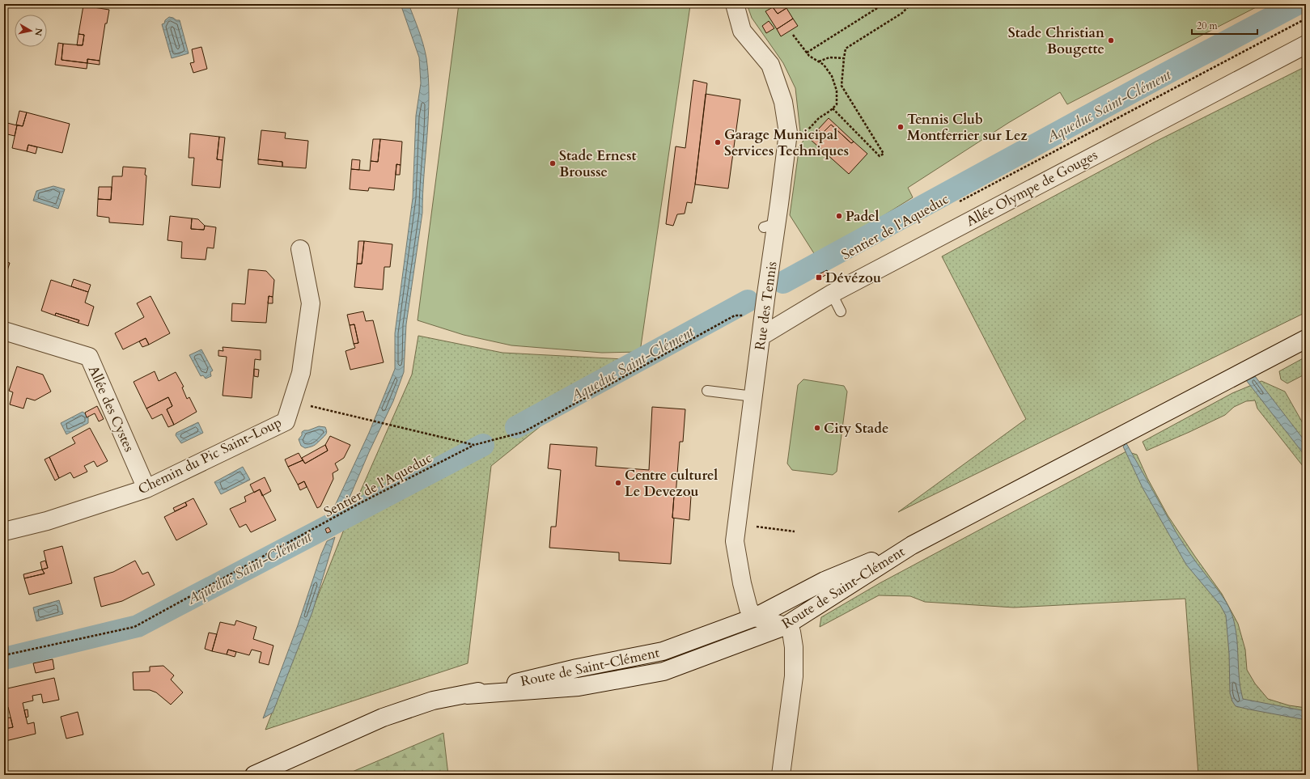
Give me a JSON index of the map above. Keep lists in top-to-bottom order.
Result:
{
  "streets": {
    "street": [
      "Allée Olympe de Gouges",
      "Rue des Tennis",
      "Allée des Cystes",
      "Chemin du Pic Saint-Loup",
      "Route de Saint-Clément"
    ],
    "path": ["Sentier de l'Aqueduc"]
  },
  "crossings": [
    ["Allée Olympe de Gouges", "Rue des Tennis"],
    ["Sentier de l'Aqueduc", "Rue des Tennis"],
    ["Sentier de l'Aqueduc", "Chemin du Pic Saint-Loup"],
    ["Rue des Tennis", "Route de Saint-Clément"],
    ["Allée des Cystes", "Chemin du Pic Saint-Loup"]
  ],
  "water": ["Aqueduc Saint-Clément"],
  "places": {
    "other": [
      "Stade Christian Bougette",
      "Tennis Club Montferrier sur Lez",
      "Garage Municipal Services Techniques",
      "Stade Ernest Brousse",
      "Padel",
      "City Stade",
      "Centre culturel Le Devezou"
    ],
    "transit": ["Dévézou"]
  },
  "scale_bar": "20 m",
  "north": "right"
}
